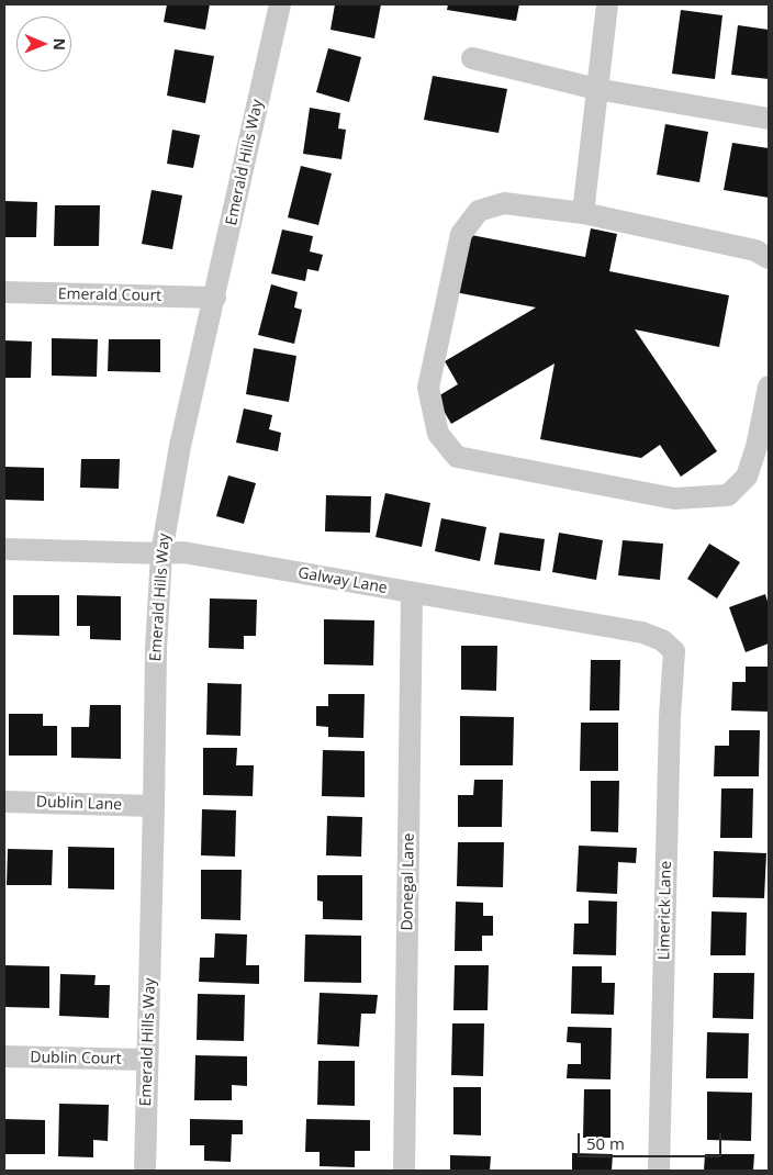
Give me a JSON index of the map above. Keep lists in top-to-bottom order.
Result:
{
  "streets": {
    "street": [
      "Emerald Hills Way",
      "Emerald Court",
      "Galway Lane",
      "Dublin Lane",
      "Donegal Lane",
      "Limerick Lane",
      "Dublin Court"
    ]
  },
  "crossings": [
    ["Emerald Hills Way", "Emerald Court"],
    ["Emerald Hills Way", "Galway Lane"],
    ["Emerald Hills Way", "Dublin Lane"],
    ["Emerald Hills Way", "Dublin Court"],
    ["Galway Lane", "Donegal Lane"],
    ["Galway Lane", "Limerick Lane"]
  ],
  "scale_bar": "50 m",
  "north": "right"
}
